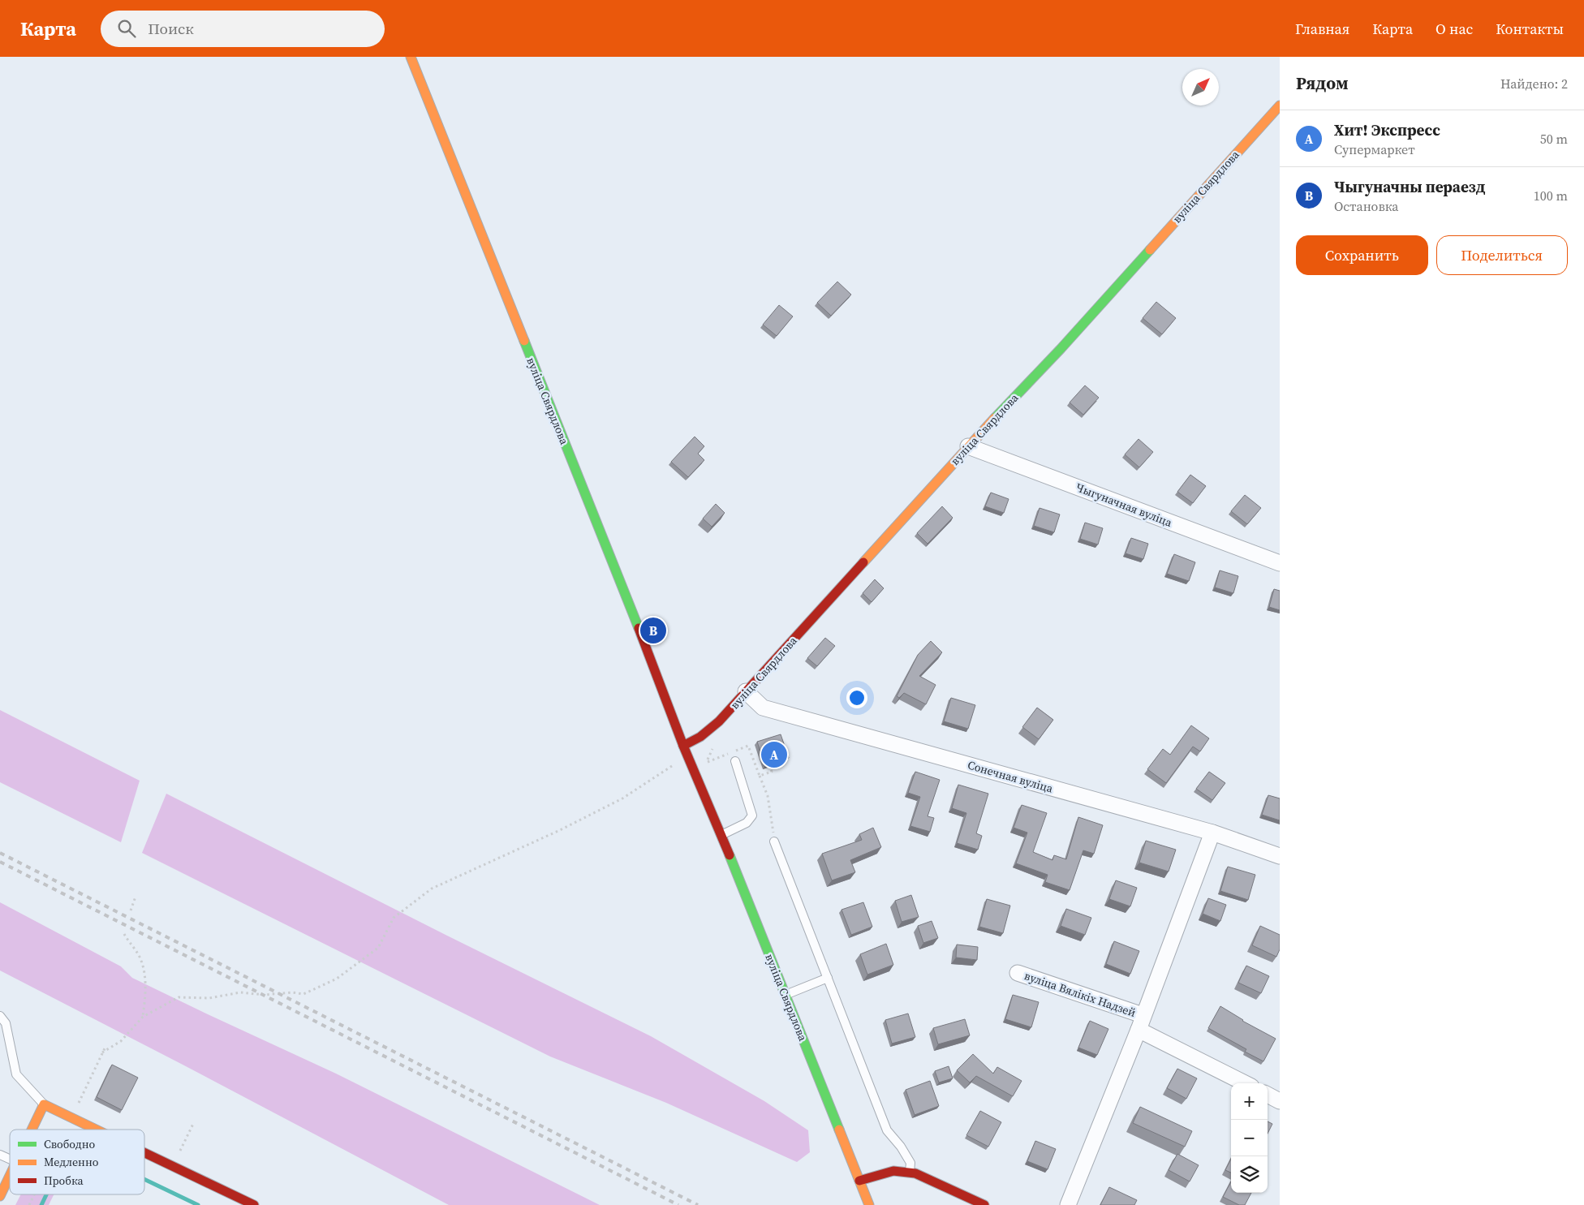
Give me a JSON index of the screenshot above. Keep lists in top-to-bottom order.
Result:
{
  "streets": {
    "street": [
      "вуліца Свярдлова",
      "Чыгуначная вуліца",
      "Сонечная вуліца",
      "вуліца Вялікіх Надзей"
    ]
  },
  "crossings": [
    ["вуліца Свярдлова", "Чыгуначная вуліца"],
    ["вуліца Свярдлова", "Сонечная вуліца"]
  ],
  "legend": ["Свободно", "Медленно", "Пробка"],
  "north": "top right",
  "page": {
    "header": "Карта",
    "search": "Поиск",
    "nav": [
      "Главная",
      "Карта",
      "О нас",
      "Контакты"
    ],
    "heading": ["Рядом", "Найдено: 2"],
    "list": [
      {
        "mark": "A",
        "name": "Хит! Экспресс",
        "note": "Супермаркет",
        "value": "50 m"
      },
      {
        "mark": "B",
        "name": "Чыгуначны пераезд",
        "note": "Остановка",
        "value": "100 m"
      }
    ],
    "buttons": ["Сохранить", "Поделиться"],
    "pins": ["B", "A"],
    "map_buttons": ["+", "−"]
  }
}
